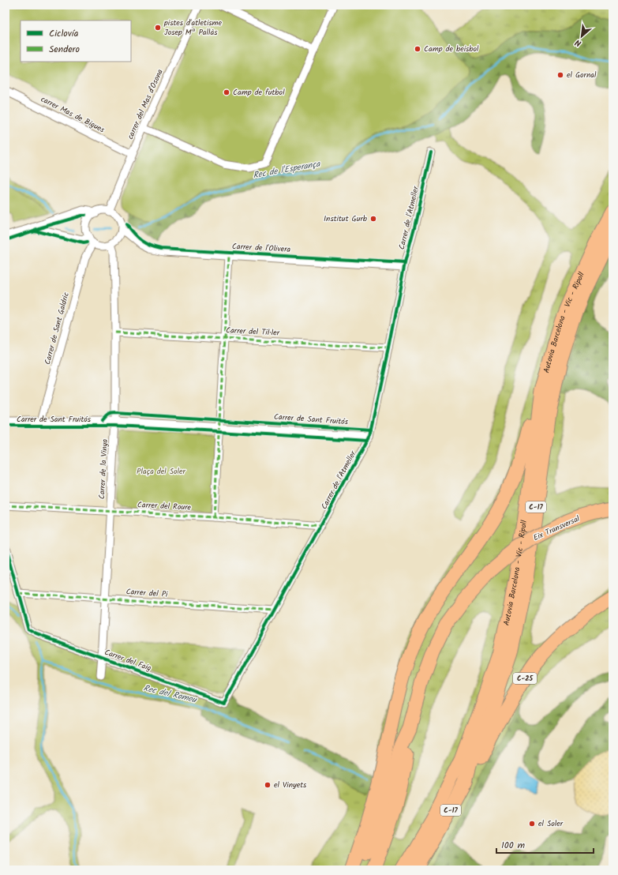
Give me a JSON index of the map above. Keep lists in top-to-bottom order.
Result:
{
  "streets": {
    "highway": [
      "Autovia Barcelona - Vic - Ripoll",
      "C-17",
      "Eix Transversal",
      "C-25"
    ],
    "street": [
      "carrer del Mas d'Osona",
      "carrer Mas de Bigues",
      "Carrer de l'Atmeller",
      "Carrer de l'Olivera",
      "Carrer de Sant Galdric",
      "Carrer del Til·ler",
      "Carrer de Sant Fruitós",
      "Carrer de la Vinya",
      "Carrer del Roure",
      "Carrer del Pi",
      "Carrer del Faig"
    ]
  },
  "crossings": [
    ["carrer del Mas d'Osona", "carrer Mas de Bigues"],
    ["carrer del Mas d'Osona", "Carrer de l'Olivera"],
    ["carrer del Mas d'Osona", "Carrer de Sant Galdric"],
    ["carrer del Mas d'Osona", "Carrer de la Vinya"],
    ["Carrer de l'Atmeller", "Carrer de l'Olivera"],
    ["Carrer de l'Atmeller", "Carrer del Til·ler"],
    ["Carrer de l'Atmeller", "Carrer de Sant Fruitós"],
    ["Carrer de l'Atmeller", "Carrer del Roure"],
    ["Carrer de l'Atmeller", "Carrer del Pi"],
    ["Carrer de l'Atmeller", "Carrer del Faig"],
    ["Carrer de l'Olivera", "Carrer de Sant Galdric"],
    ["Carrer de l'Olivera", "Carrer de la Vinya"],
    ["Autovia Barcelona - Vic - Ripoll", "C-25"],
    ["Carrer de Sant Galdric", "Carrer de Sant Fruitós"],
    ["Carrer de Sant Galdric", "Carrer de la Vinya"],
    ["Carrer del Til·ler", "Carrer de la Vinya"],
    ["Carrer de Sant Fruitós", "Carrer de la Vinya"],
    ["Carrer de la Vinya", "Carrer del Roure"],
    ["Carrer de la Vinya", "Carrer del Pi"],
    ["Carrer de la Vinya", "Carrer del Faig"],
    ["Carrer del Pi", "Carrer del Faig"]
  ],
  "water": ["Rec de l'Esperança", "Rec del Romeu"],
  "parks": ["Plaça del Soler"],
  "places": [
    "pistes d'atletisme Josep Mª Pallàs",
    "Camp de beisbol",
    "el Gornal",
    "Camp de futbol",
    "Institut Gurb",
    "el Vinyets",
    "el Soler"
  ],
  "legend": ["Ciclovía", "Sendero"],
  "scale_bar": "100 m",
  "north": "bottom left"
}
